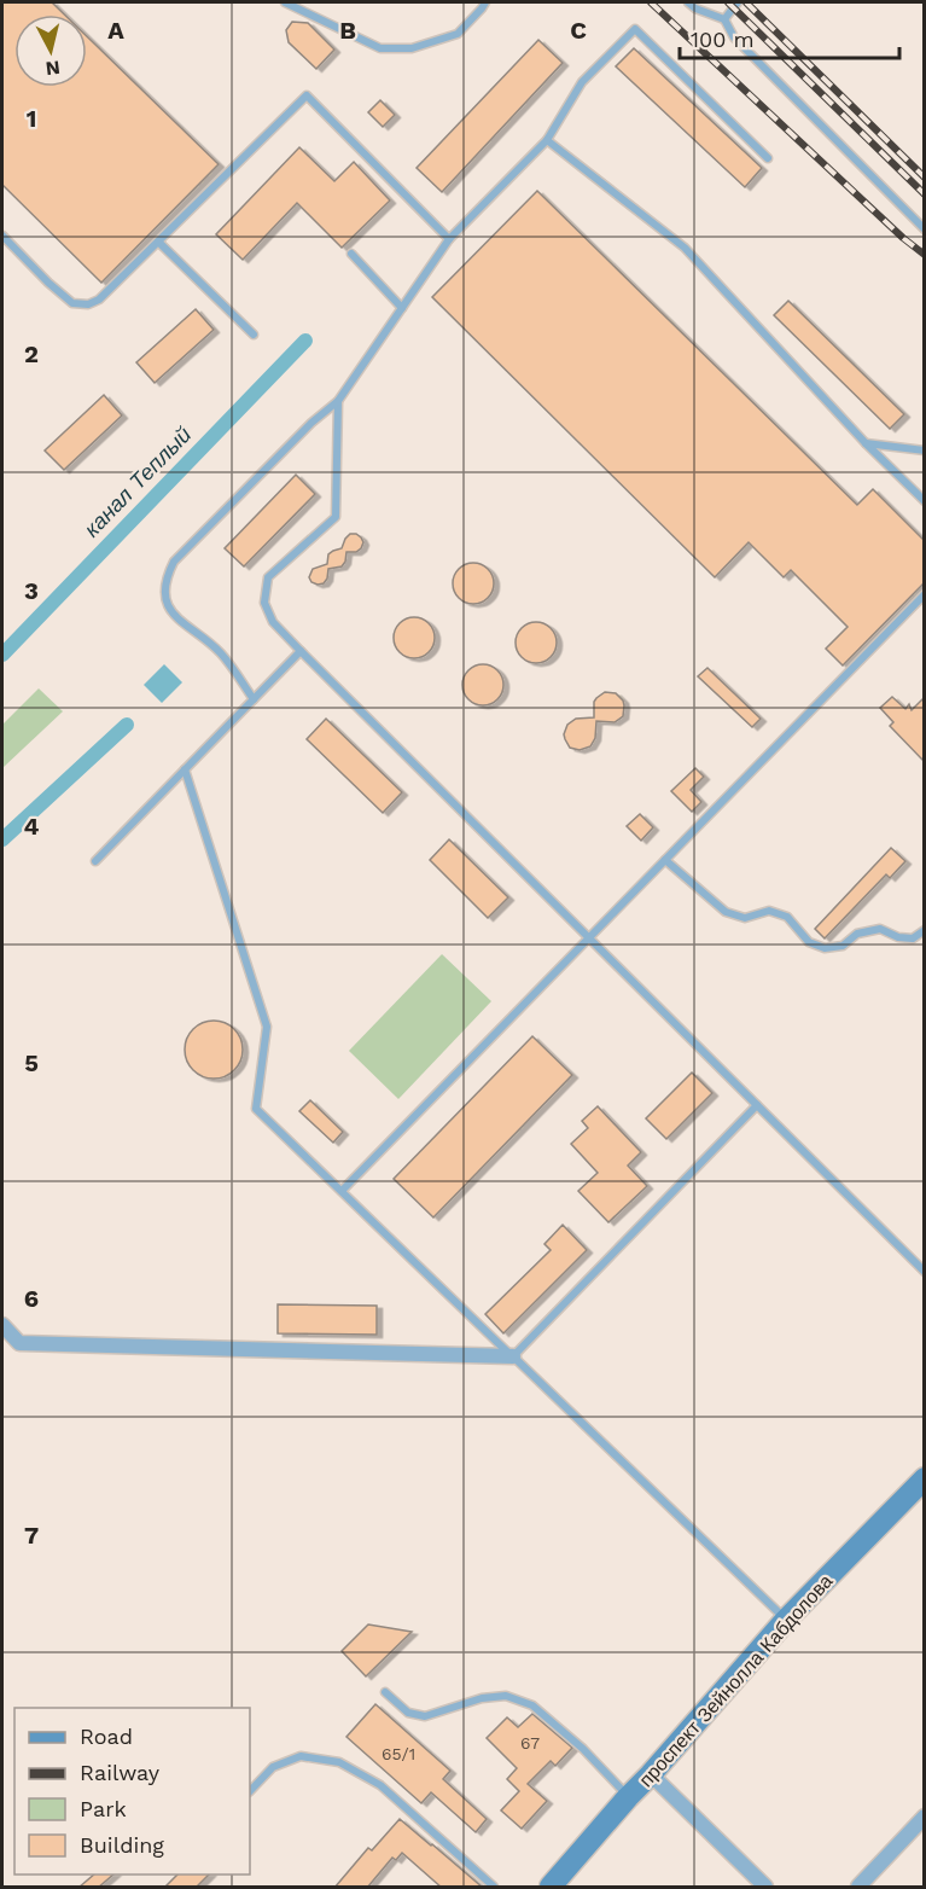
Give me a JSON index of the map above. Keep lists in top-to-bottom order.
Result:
{
  "streets": {
    "main road": ["проспект Зейнолла Кабдолова"]
  },
  "water": ["канал Теплый"],
  "house_numbers": ["67", "65/1"],
  "legend": [
    "Road",
    "Railway",
    "Park",
    "Building"
  ],
  "scale_bar": "100 m",
  "north": "bottom",
  "grid": {
    "columns": ["A", "B", "C"],
    "rows": [
      "1",
      "2",
      "3",
      "4",
      "5",
      "6",
      "7"
    ]
  }
}
